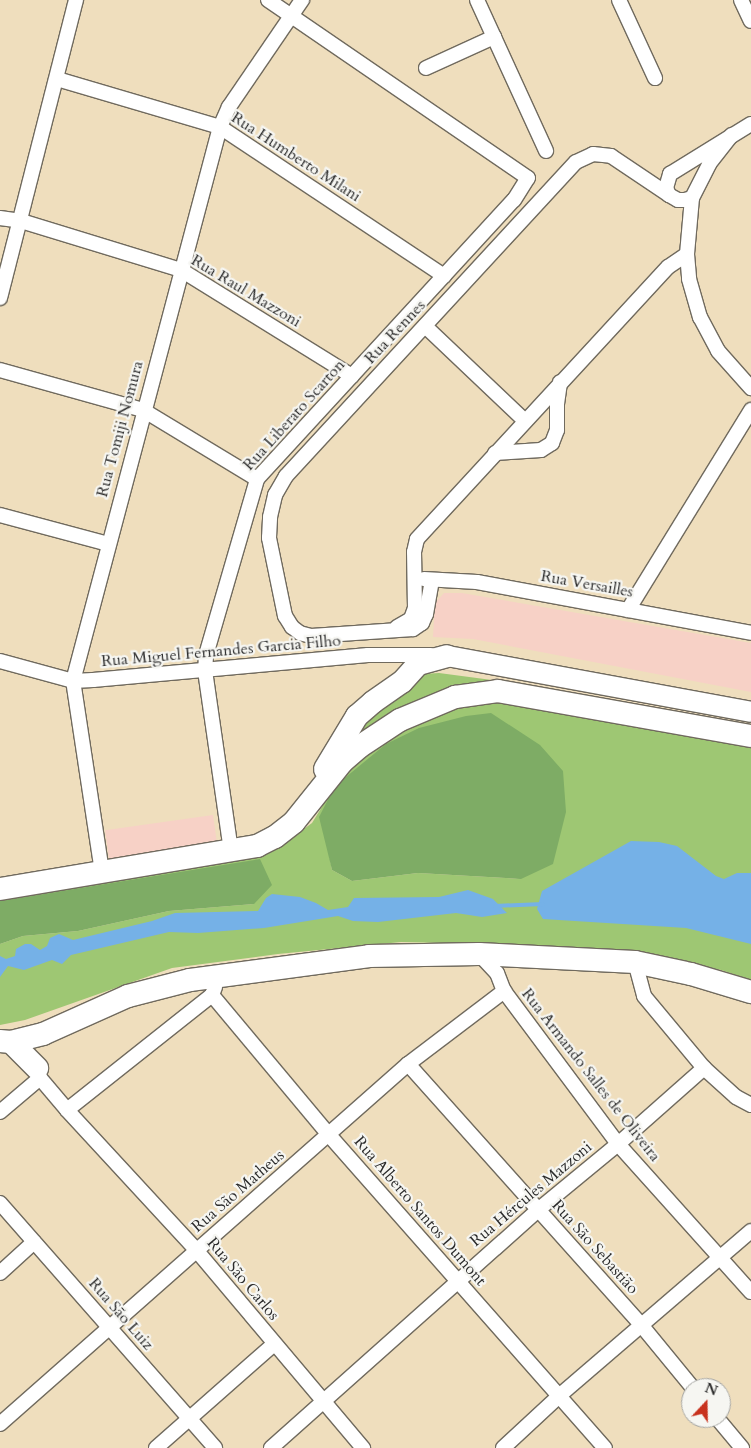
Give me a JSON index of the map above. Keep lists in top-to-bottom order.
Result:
{
  "streets": {
    "street": [
      "Rua Humberto Milani",
      "Rua Raul Mazzoni",
      "Rua Rennes",
      "Rua Liberato Scarton",
      "Rua Tomiji Nomura",
      "Rua Versailles",
      "Rua Miguel Fernandes Garcia Filho",
      "Rua Armando Salles de Oliveira",
      "Rua São Matheus",
      "Rua Hércules Mazzoni",
      "Rua Alberto Santos Dumont",
      "Rua São Sebastião",
      "Rua São Carlos",
      "Rua São Luiz"
    ]
  },
  "crossings": [
    ["Rua Humberto Milani", "Rua Liberato Scarton"],
    ["Rua Humberto Milani", "Rua Tomiji Nomura"],
    ["Rua Raul Mazzoni", "Rua Liberato Scarton"],
    ["Rua Raul Mazzoni", "Rua Tomiji Nomura"],
    ["Rua Rennes", "Rua Versailles"],
    ["Rua Liberato Scarton", "Rua Tomiji Nomura"],
    ["Rua Liberato Scarton", "Rua Miguel Fernandes Garcia Filho"],
    ["Rua Tomiji Nomura", "Rua Miguel Fernandes Garcia Filho"],
    ["Rua Armando Salles de Oliveira", "Rua São Matheus"],
    ["Rua Armando Salles de Oliveira", "Rua Hércules Mazzoni"],
    ["Rua São Matheus", "Rua Alberto Santos Dumont"],
    ["Rua São Matheus", "Rua São Sebastião"],
    ["Rua São Matheus", "Rua São Carlos"],
    ["Rua São Matheus", "Rua São Luiz"],
    ["Rua Hércules Mazzoni", "Rua Alberto Santos Dumont"],
    ["Rua Hércules Mazzoni", "Rua São Sebastião"],
    ["Rua Hércules Mazzoni", "Rua São Carlos"]
  ],
  "north": "top"
}
